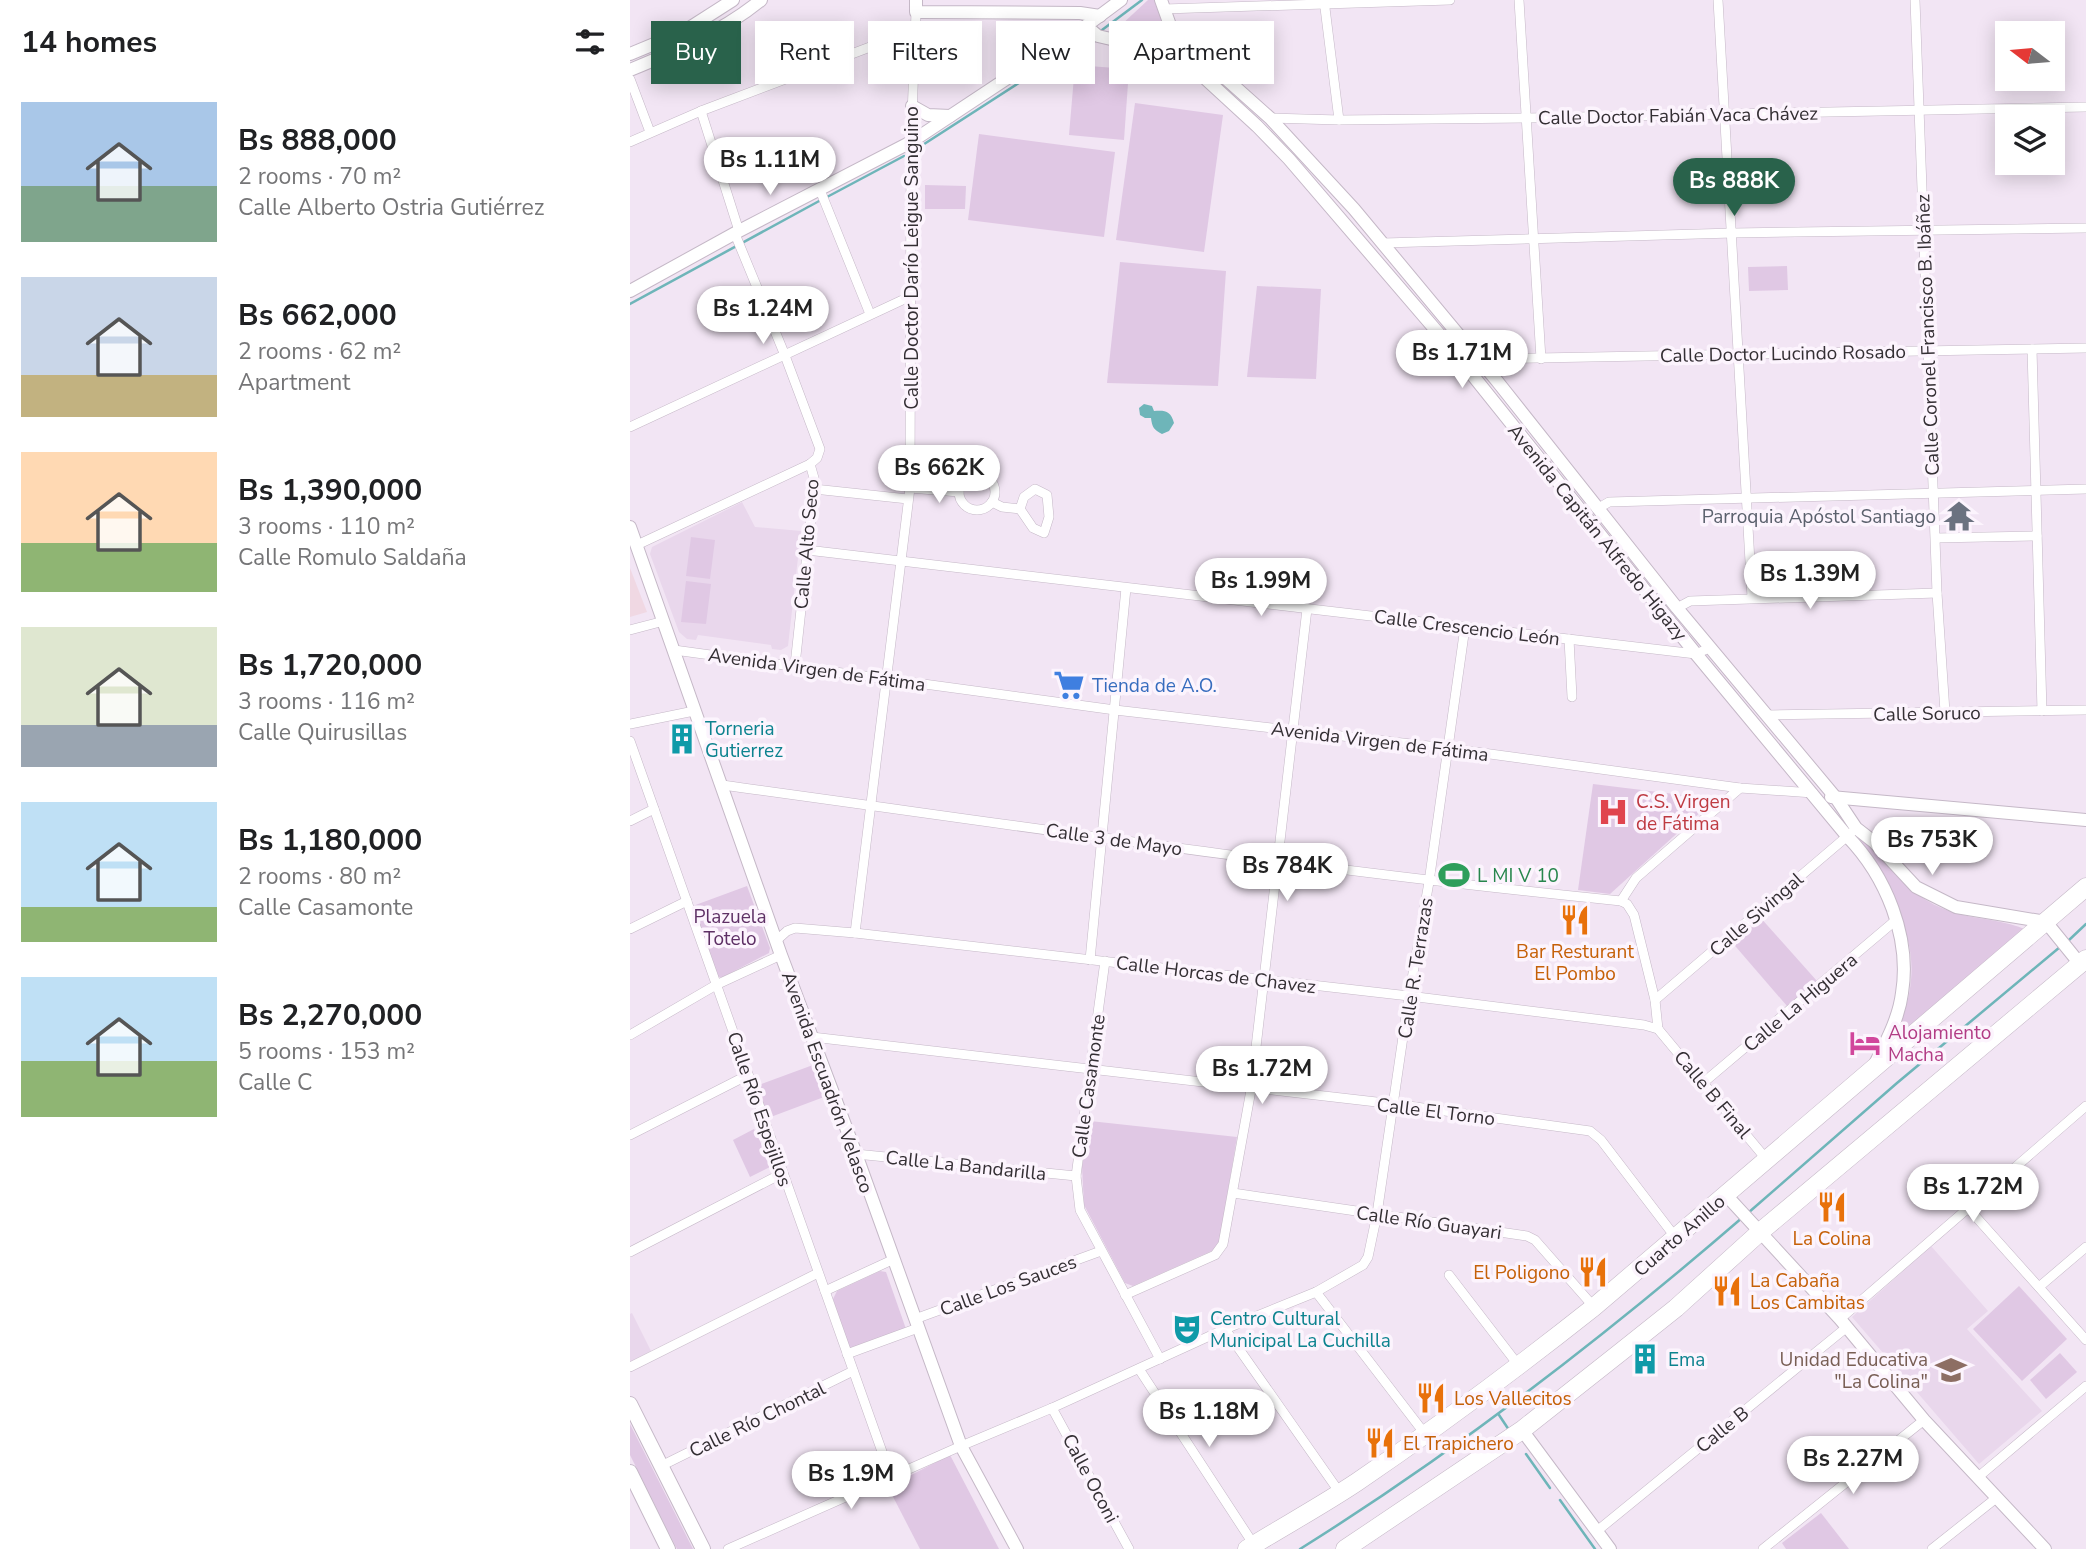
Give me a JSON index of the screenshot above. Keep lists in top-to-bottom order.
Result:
{
  "streets": {
    "highway": ["Cuarto Anillo"],
    "street": [
      "Calle Doctor Fabián Vaca Chávez",
      "Calle Doctor Darío Leigue Sanguino",
      "Calle Coronel Francisco B. Ibáñez",
      "Calle Doctor Lucindo Rosado",
      "Avenida Capitán Alfredo Higazy",
      "Calle Alto Seco",
      "Calle Crescencio León",
      "Avenida Virgen de Fátima",
      "Calle Soruco",
      "Calle 3 de Mayo",
      "Calle Sivingal",
      "Calle R. Terrazas",
      "Calle Horcas de Chavez",
      "Calle La Higuera",
      "Avenida Escuadrón Velasco",
      "Calle Casamonte",
      "Calle B Final",
      "Calle Río Espejillos",
      "Calle El Torno",
      "Calle La Bandarilla",
      "Calle Río Guayari",
      "Calle Los Sauces",
      "Calle Río Chontal",
      "Calle B",
      "Calle Oconi"
    ]
  },
  "crossings": [
    ["Calle Doctor Fabián Vaca Chávez", "Calle Coronel Francisco B. Ibáñez"],
    ["Calle Doctor Fabián Vaca Chávez", "Avenida Capitán Alfredo Higazy"],
    ["Calle Doctor Darío Leigue Sanguino", "Calle Crescencio León"],
    ["Calle Doctor Darío Leigue Sanguino", "Avenida Virgen de Fátima"],
    ["Calle Doctor Darío Leigue Sanguino", "Calle 3 de Mayo"],
    ["Calle Doctor Darío Leigue Sanguino", "Calle Horcas de Chavez"],
    ["Calle Coronel Francisco B. Ibáñez", "Calle Doctor Lucindo Rosado"],
    ["Calle Coronel Francisco B. Ibáñez", "Calle Soruco"],
    ["Calle Doctor Lucindo Rosado", "Avenida Capitán Alfredo Higazy"],
    ["Avenida Capitán Alfredo Higazy", "Calle Crescencio León"],
    ["Avenida Capitán Alfredo Higazy", "Avenida Virgen de Fátima"],
    ["Avenida Capitán Alfredo Higazy", "Calle Soruco"],
    ["Avenida Capitán Alfredo Higazy", "Calle Sivingal"],
    ["Avenida Capitán Alfredo Higazy", "Calle La Higuera"],
    ["Avenida Capitán Alfredo Higazy", "Cuarto Anillo"],
    ["Calle Alto Seco", "Calle Crescencio León"],
    ["Calle Alto Seco", "Avenida Virgen de Fátima"],
    ["Calle Crescencio León", "Calle R. Terrazas"],
    ["Avenida Virgen de Fátima", "Calle R. Terrazas"],
    ["Avenida Virgen de Fátima", "Avenida Escuadrón Velasco"],
    ["Calle 3 de Mayo", "Calle R. Terrazas"],
    ["Calle 3 de Mayo", "Avenida Escuadrón Velasco"],
    ["Calle R. Terrazas", "Calle Horcas de Chavez"],
    ["Calle R. Terrazas", "Calle El Torno"],
    ["Calle R. Terrazas", "Calle Río Guayari"],
    ["Calle Horcas de Chavez", "Avenida Escuadrón Velasco"],
    ["Calle Horcas de Chavez", "Calle Casamonte"],
    ["Calle Horcas de Chavez", "Calle B Final"],
    ["Calle La Higuera", "Calle B Final"],
    ["Avenida Escuadrón Velasco", "Calle El Torno"],
    ["Avenida Escuadrón Velasco", "Calle La Bandarilla"],
    ["Avenida Escuadrón Velasco", "Calle Los Sauces"],
    ["Calle Casamonte", "Calle El Torno"],
    ["Calle Casamonte", "Calle La Bandarilla"],
    ["Calle Casamonte", "Calle Los Sauces"],
    ["Calle B Final", "Cuarto Anillo"],
    ["Calle Río Espejillos", "Calle Los Sauces"],
    ["Calle Río Espejillos", "Calle Río Chontal"],
    ["Calle El Torno", "Cuarto Anillo"],
    ["Calle Río Guayari", "Cuarto Anillo"]
  ],
  "parks": ["Plazuela Totelo"],
  "places": {
    "temple": ["Parroquia Apóstol Santiago"],
    "supermarket": ["Tienda de A.O."],
    "building": ["Torneria Gutierrez", "Ema"],
    "hospital": ["C.S. Virgen de Fátima"],
    "sports": ["L MI V 10"],
    "restaurant": [
      "Bar Resturant El Pombo",
      "La Colina",
      "El Poligono",
      "La Cabaña Los Cambitas",
      "Los Vallecitos",
      "El Trapichero"
    ],
    "hotel": ["Alojamiento Macha"],
    "theatre": ["Centro Cultural Municipal La Cuchilla"],
    "school or university": ["Unidad Educativa \"La Colina\""]
  },
  "north": "left",
  "page": {
    "heading": "14 homes",
    "chip": [
      "Buy",
      "Rent",
      "Filters",
      "New",
      "Apartment"
    ],
    "list": [
      {
        "name": "Bs 888,000",
        "note": "2 rooms · 70 m² · Calle Alberto Ostria Gutiérrez"
      },
      {
        "name": "Bs 662,000",
        "note": "2 rooms · 62 m² · Apartment"
      },
      {
        "name": "Bs 1,390,000",
        "note": "3 rooms · 110 m² · Calle Romulo Saldaña"
      },
      {
        "name": "Bs 1,720,000",
        "note": "3 rooms · 116 m² · Calle Quirusillas"
      },
      {
        "name": "Bs 1,180,000",
        "note": "2 rooms · 80 m² · Calle Casamonte"
      },
      {
        "name": "Bs 2,270,000",
        "note": "5 rooms · 153 m² · Calle C"
      }
    ],
    "price": [
      "Bs 1.11M",
      "Bs 888K",
      "Bs 1.24M",
      "Bs 1.71M",
      "Bs 662K",
      "Bs 1.39M",
      "Bs 1.99M",
      "Bs 753K",
      "Bs 784K",
      "Bs 1.72M",
      "Bs 1.72M",
      "Bs 1.18M",
      "Bs 2.27M",
      "Bs 1.9M"
    ]
  }
}
